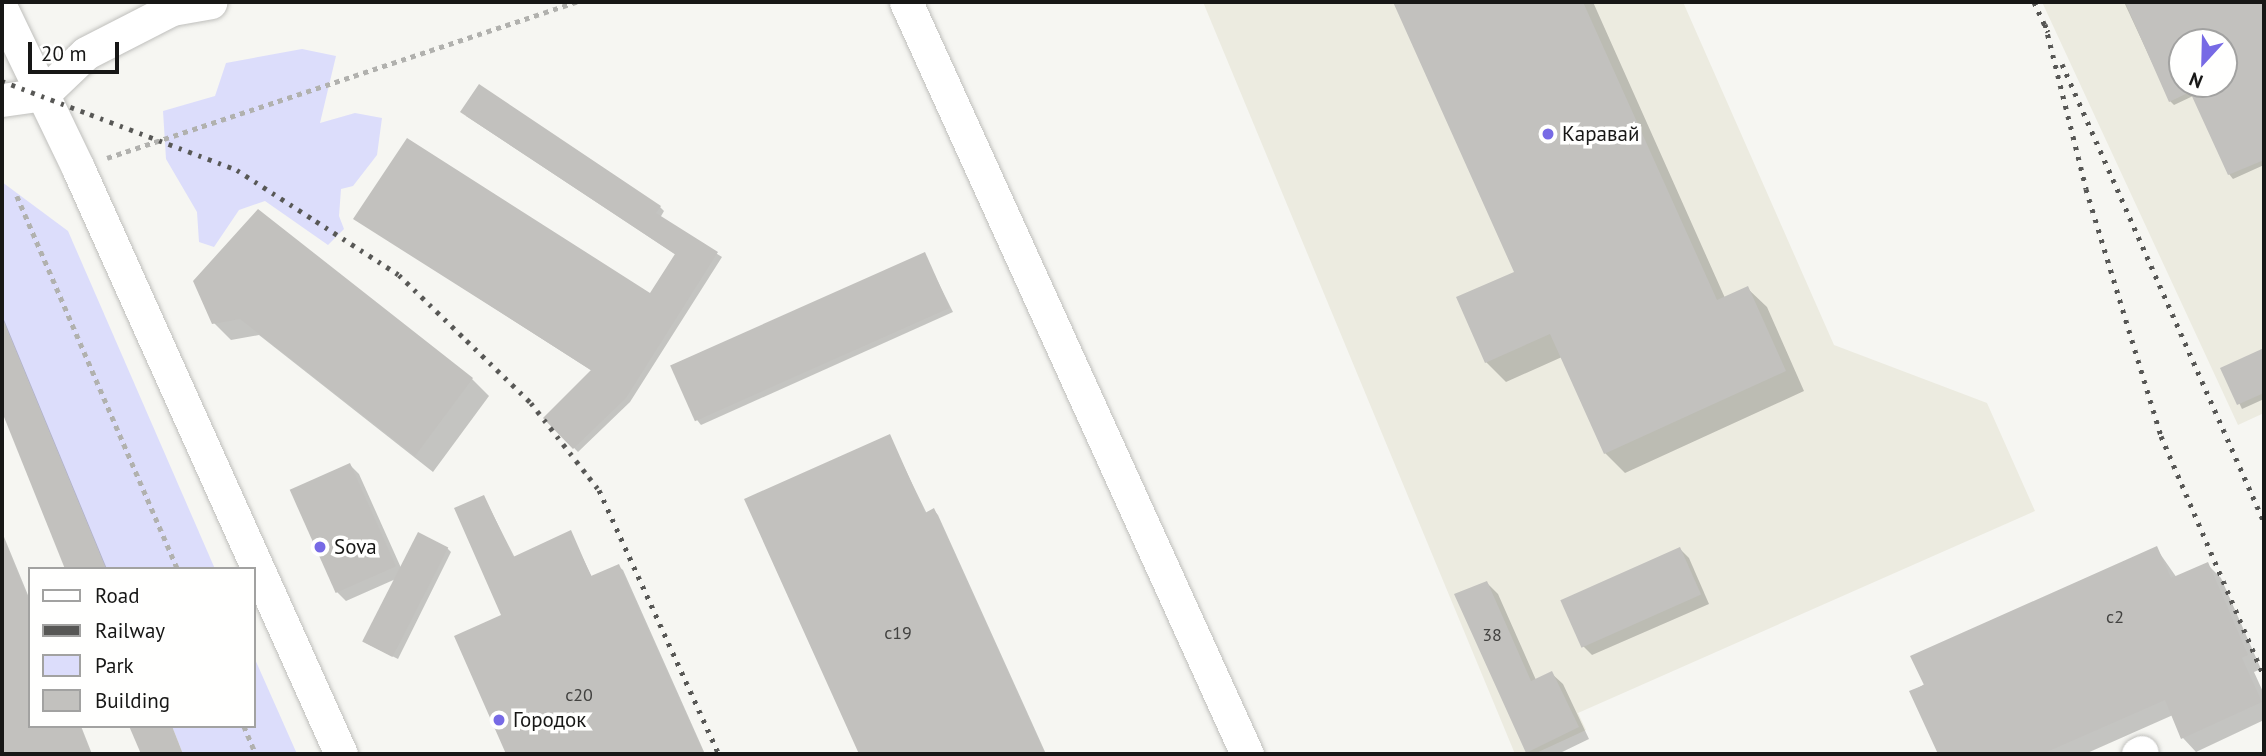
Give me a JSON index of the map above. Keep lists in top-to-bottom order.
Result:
{
  "places": ["Каравай", "Sova", "Городок"],
  "house_numbers": [
    "с2",
    "с19",
    "38",
    "с20"
  ],
  "legend": [
    "Road",
    "Railway",
    "Park",
    "Building"
  ],
  "scale_bar": "20 m",
  "north": "bottom"
}
